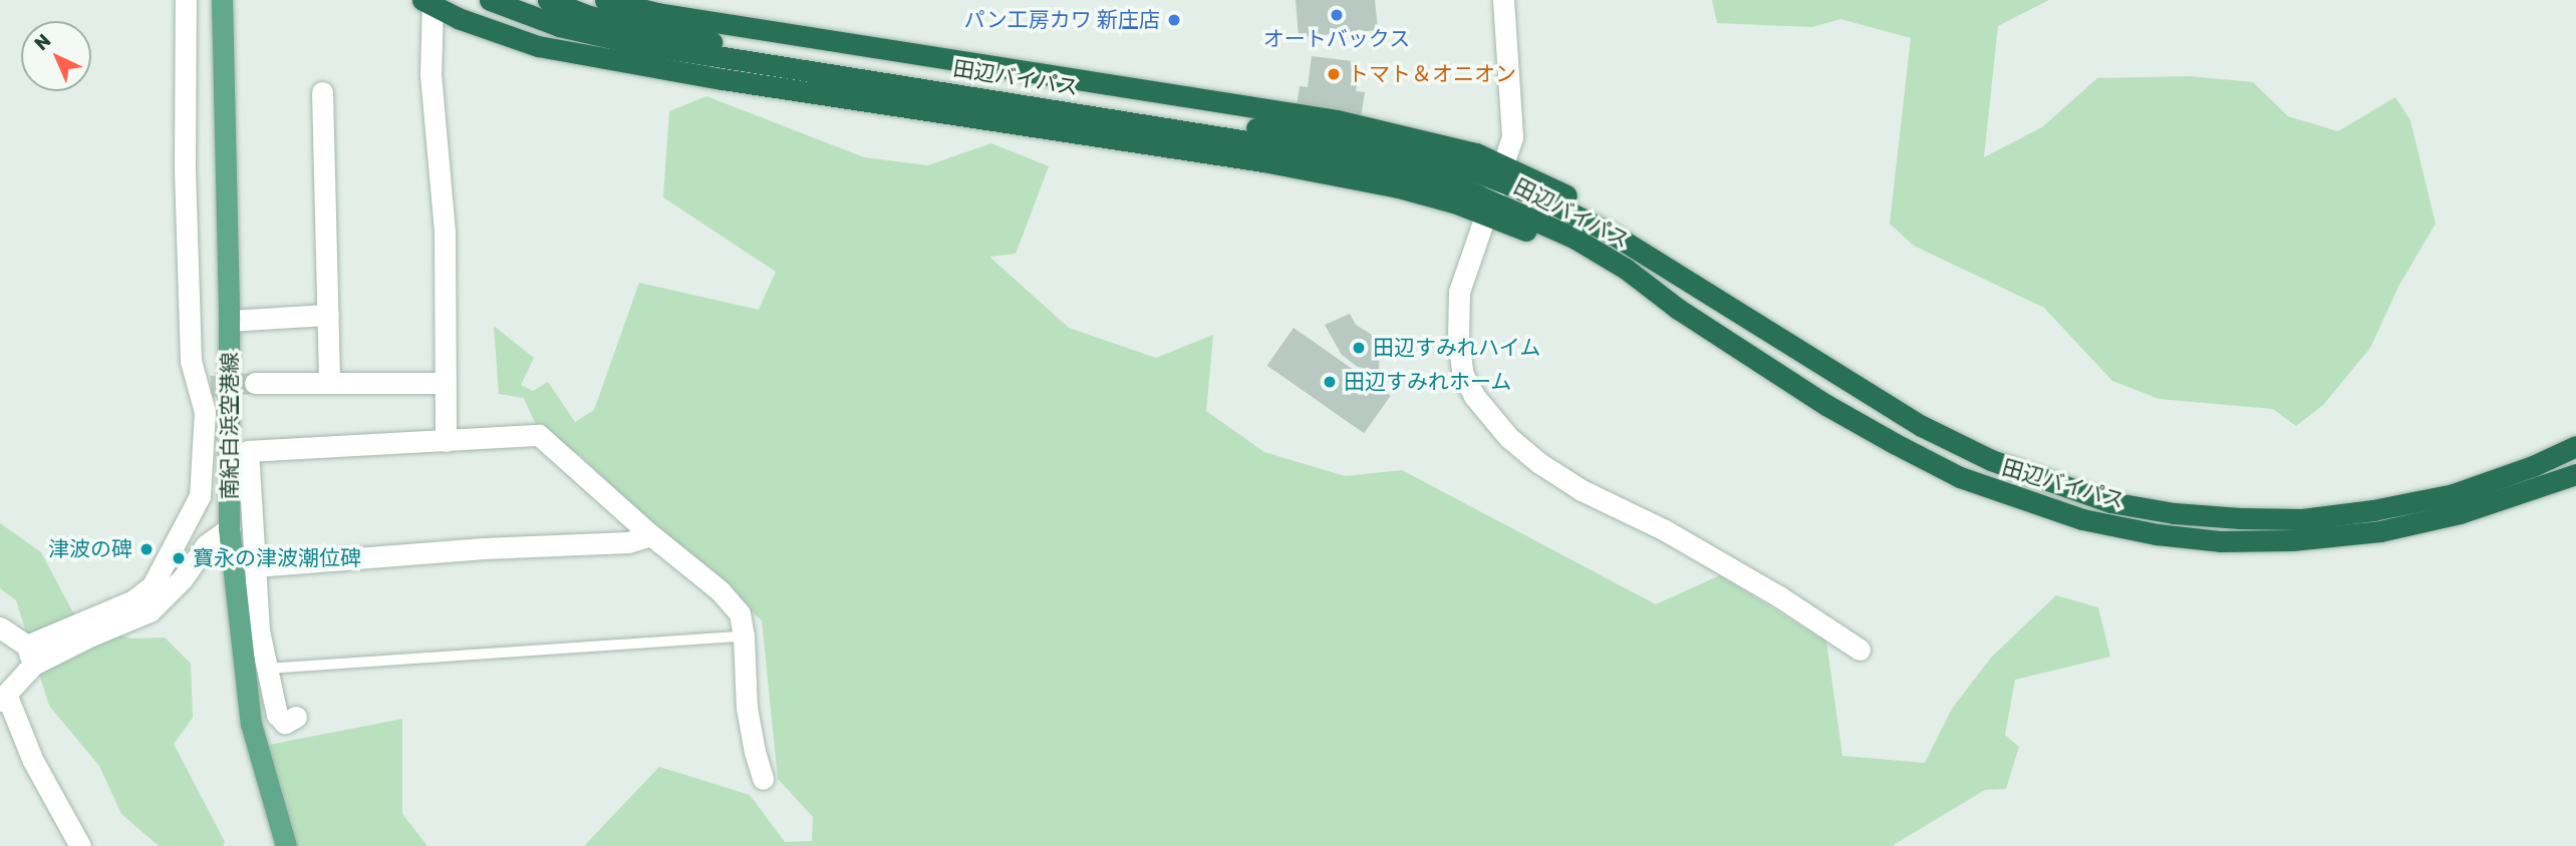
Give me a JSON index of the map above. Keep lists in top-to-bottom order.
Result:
{
  "streets": {
    "highway": ["田辺バイパス"],
    "main road": ["南紀白浜空港線"]
  },
  "places": [
    "オートバックス",
    "パン工房カワ 新庄店",
    "トマト＆オニオン",
    "田辺すみれハイム",
    "田辺すみれホーム",
    "津波の碑",
    "寶永の津波潮位碑"
  ],
  "north": "top left"
}
